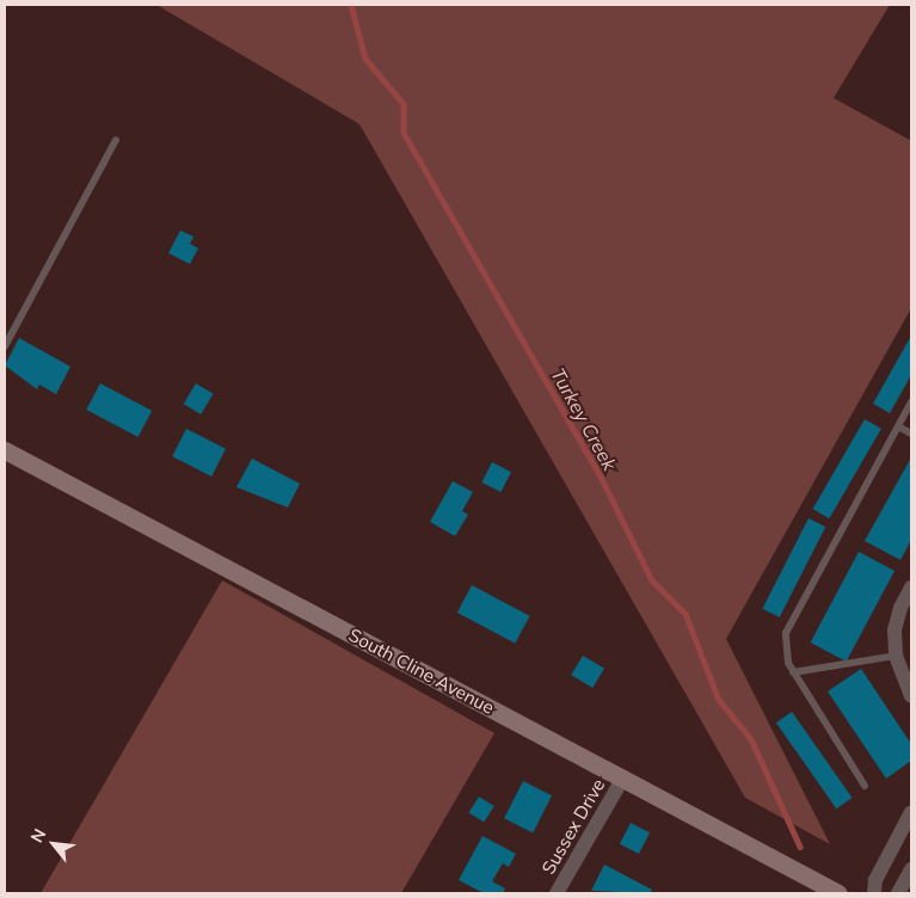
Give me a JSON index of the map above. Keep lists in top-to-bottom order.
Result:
{
  "streets": {
    "street": ["South Cline Avenue", "Sussex Drive"]
  },
  "crossings": [
    ["South Cline Avenue", "Sussex Drive"]
  ],
  "water": ["Turkey Creek"],
  "north": "top left"
}
